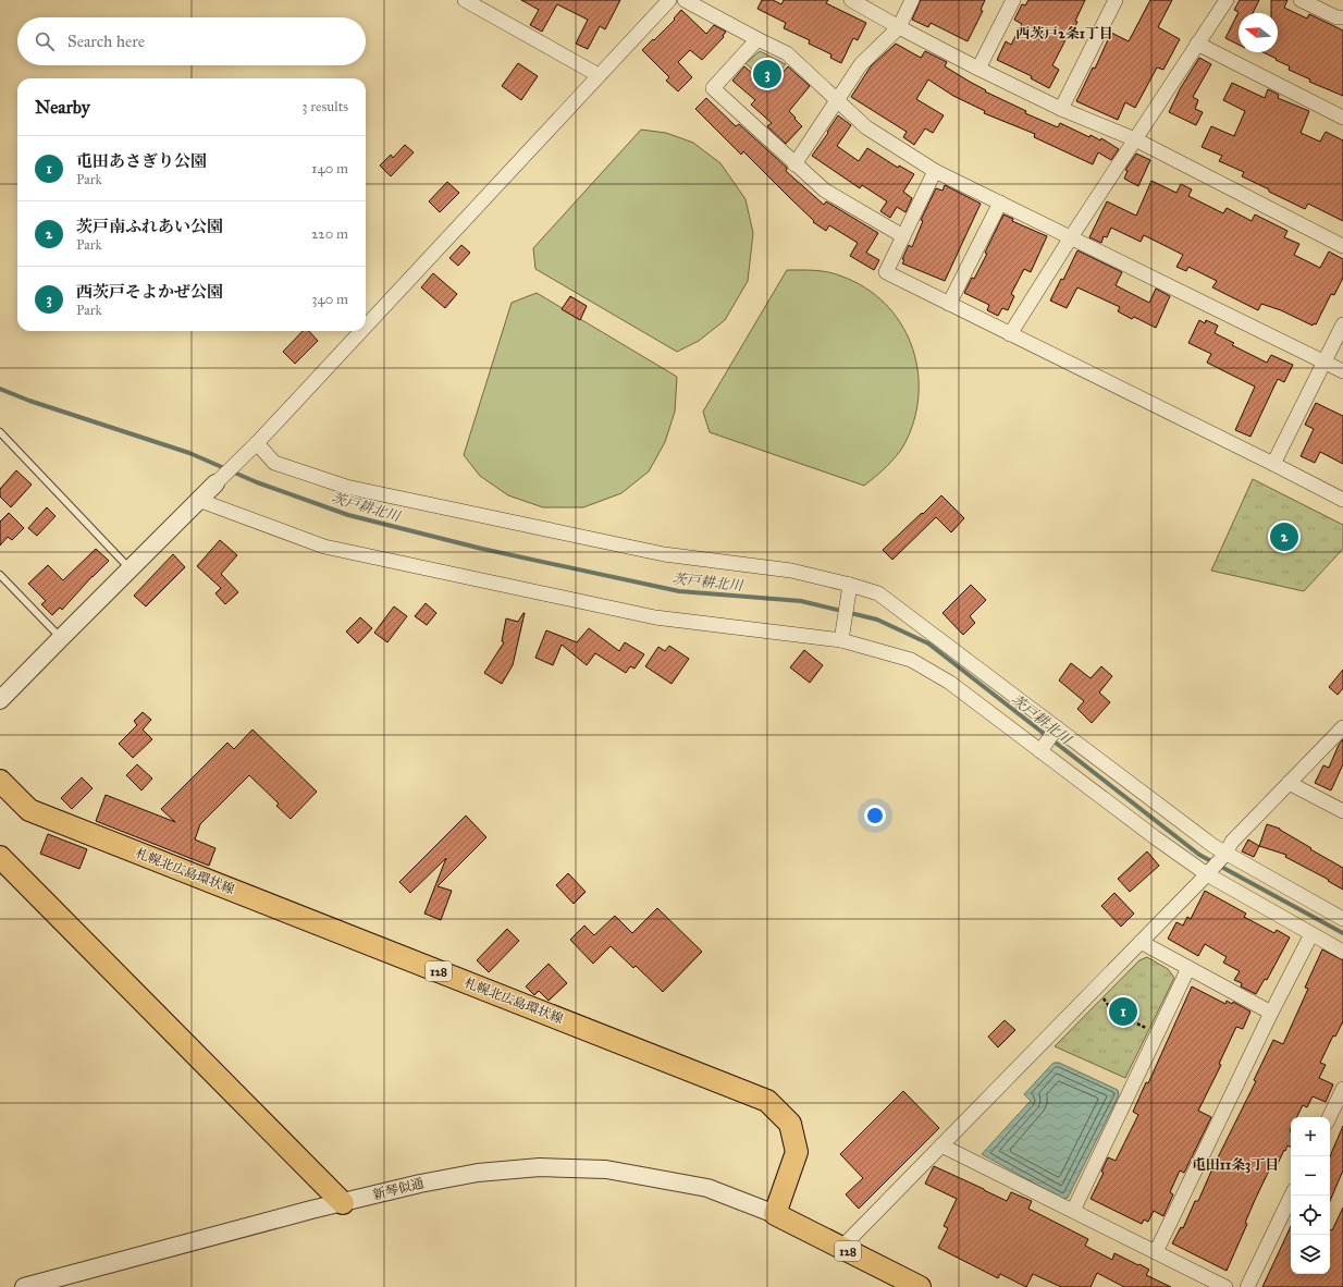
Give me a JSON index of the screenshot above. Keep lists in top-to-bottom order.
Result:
{
  "streets": {
    "main road": ["札幌北広島環状線", "128"],
    "street": ["新琴似通"]
  },
  "crossings": [
    ["札幌北広島環状線", "128"],
    ["札幌北広島環状線", "新琴似通"],
    ["128", "新琴似通"]
  ],
  "districts": ["西茨戸2条1丁目", "屯田11条3丁目"],
  "water": ["茨戸耕北川"],
  "north": "left",
  "page": {
    "search": "Search here",
    "pins": ["3", "2", "1"],
    "heading": ["Nearby", "3 results"],
    "list": [
      {
        "mark": "1",
        "name": "屯田あさぎり公園",
        "note": "Park",
        "value": "140 m"
      },
      {
        "mark": "2",
        "name": "茨戸南ふれあい公園",
        "note": "Park",
        "value": "220 m"
      },
      {
        "mark": "3",
        "name": "西茨戸そよかぜ公園",
        "note": "Park",
        "value": "340 m"
      }
    ],
    "map_buttons": ["+", "−"]
  }
}
